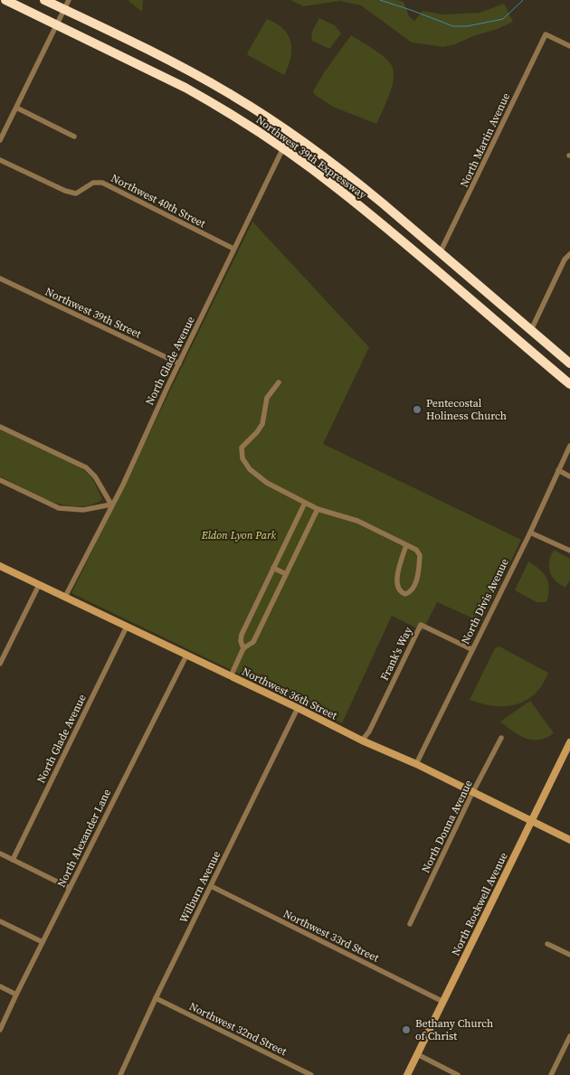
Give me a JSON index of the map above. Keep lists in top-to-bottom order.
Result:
{
  "streets": {
    "highway": ["Northwest 39th Expressway"],
    "street": [
      "North Martin Avenue",
      "Northwest 40th Street",
      "Northwest 39th Street",
      "North Glade Avenue",
      "North Divis Avenue",
      "Frank's Way",
      "Northwest 36th Street",
      "North Donna Avenue",
      "North Alexander Lane",
      "Wilburn Avenue",
      "North Rockwell Avenue",
      "Northwest 33rd Street",
      "Northwest 32nd Street"
    ]
  },
  "crossings": [
    ["North Martin Avenue", "Northwest 39th Expressway"],
    ["Northwest 39th Expressway", "North Glade Avenue"],
    ["Northwest 40th Street", "North Glade Avenue"],
    ["Northwest 39th Street", "North Glade Avenue"],
    ["North Glade Avenue", "Northwest 36th Street"],
    ["North Divis Avenue", "Frank's Way"],
    ["North Divis Avenue", "Northwest 36th Street"],
    ["Frank's Way", "Northwest 36th Street"],
    ["Northwest 36th Street", "North Donna Avenue"],
    ["Northwest 36th Street", "North Alexander Lane"],
    ["Northwest 36th Street", "Wilburn Avenue"],
    ["Northwest 36th Street", "North Rockwell Avenue"],
    ["Wilburn Avenue", "Northwest 33rd Street"],
    ["Wilburn Avenue", "Northwest 32nd Street"],
    ["North Rockwell Avenue", "Northwest 33rd Street"]
  ],
  "parks": ["Eldon Lyon Park"],
  "places": ["Pentecostal Holiness Church", "Bethany Church of Christ"]
}
